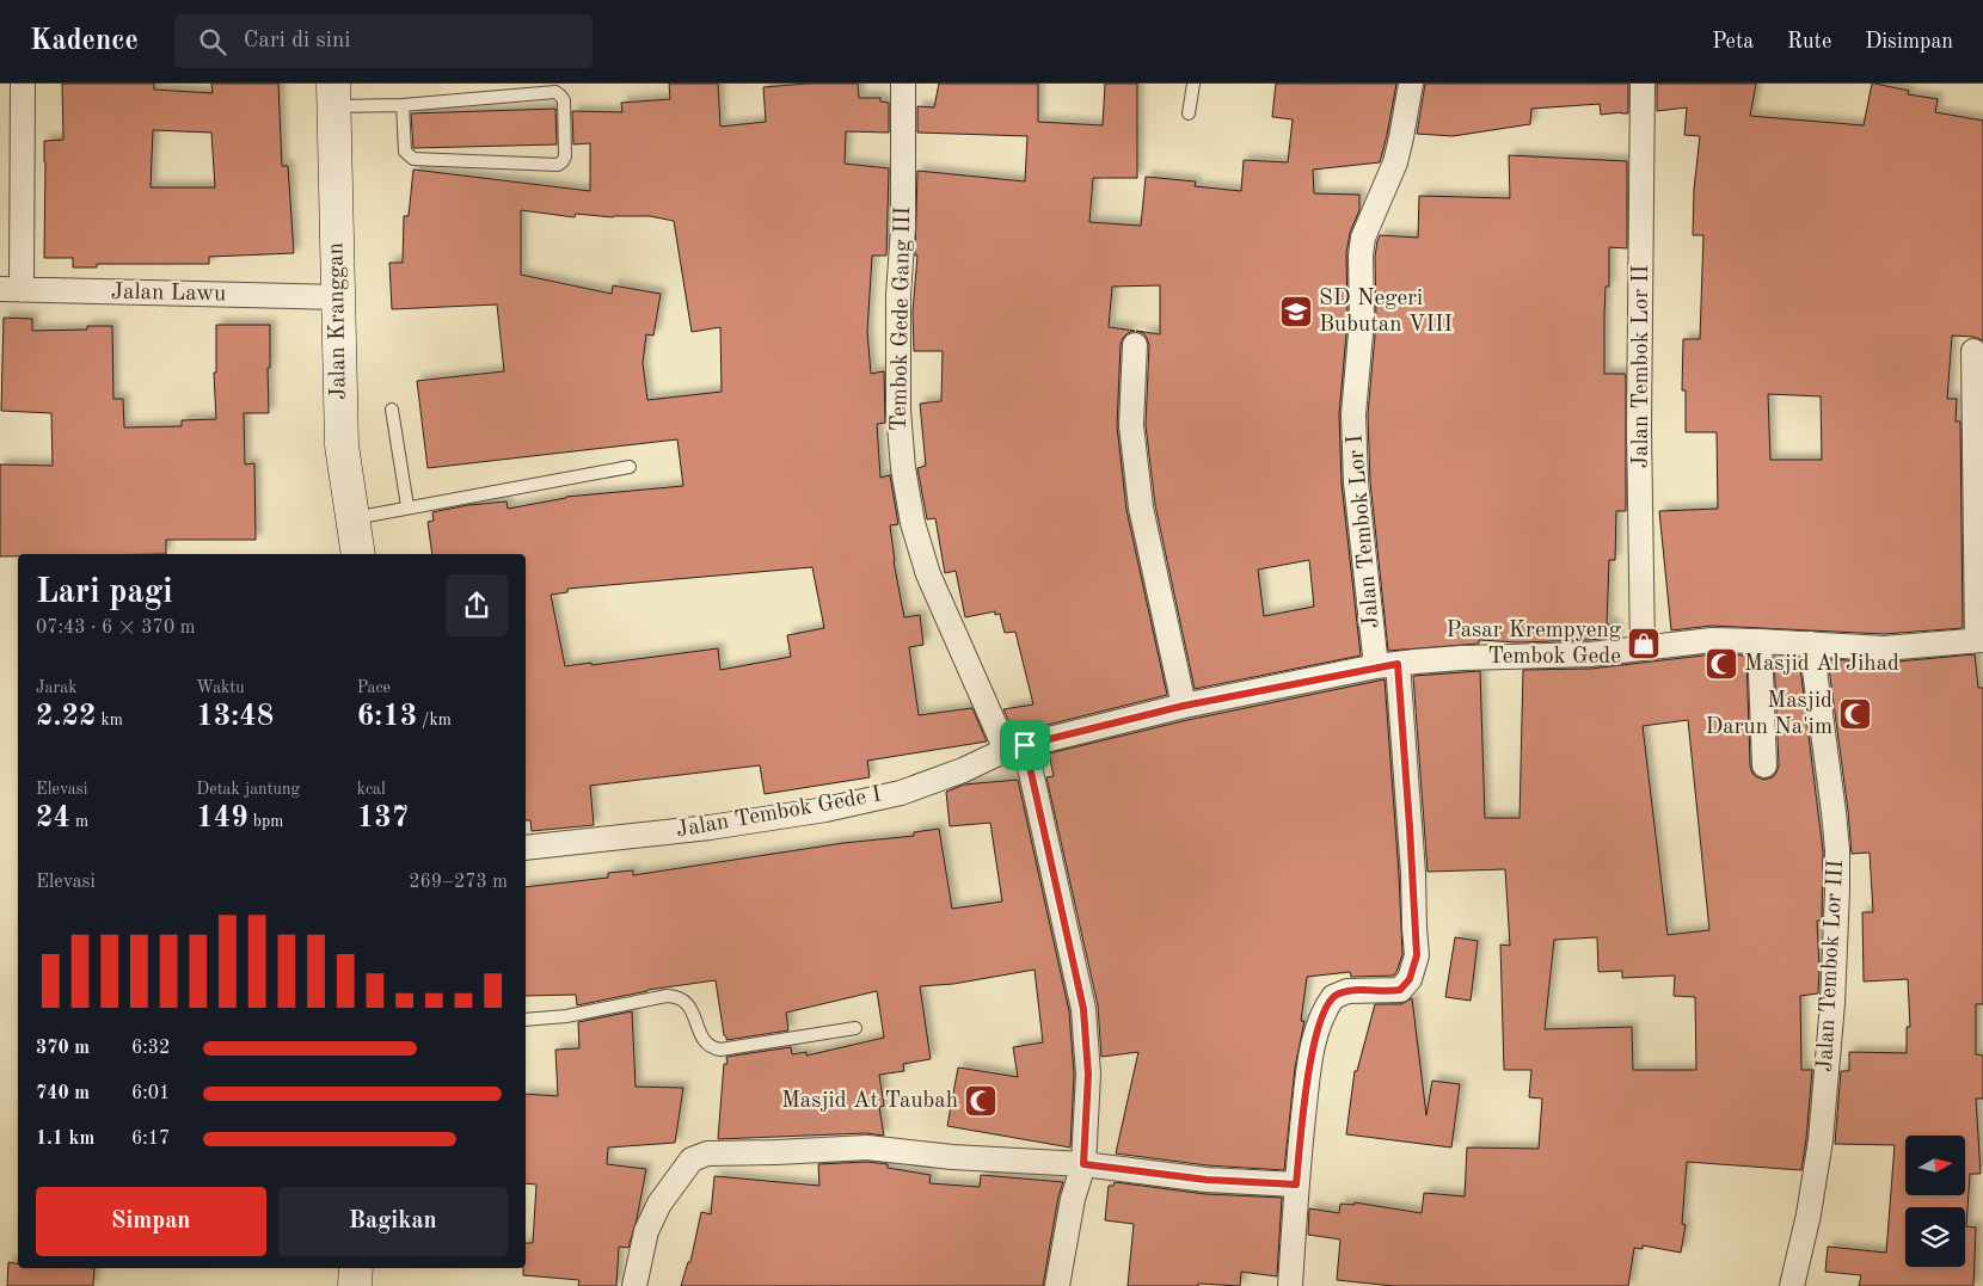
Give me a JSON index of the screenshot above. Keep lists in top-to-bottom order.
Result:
{
  "streets": {
    "main road": ["Jalan Kranggan"],
    "street": [
      "Jalan Lawu",
      "Tembok Gede Gang III",
      "Jalan Tembok Lor II",
      "Jalan Tembok Lor I",
      "Jalan Tembok Gede I",
      "Jalan Tembok Lor III"
    ]
  },
  "crossings": [
    ["Jalan Lawu", "Jalan Kranggan"],
    ["Tembok Gede Gang III", "Jalan Tembok Gede I"],
    ["Jalan Tembok Lor II", "Jalan Tembok Gede I"],
    ["Jalan Tembok Lor I", "Jalan Tembok Gede I"],
    ["Jalan Tembok Gede I", "Jalan Tembok Lor III"]
  ],
  "places": {
    "school or university": ["SD Negeri Bubutan VIII"],
    "shop": ["Pasar Krempyeng Tembok Gede"],
    "mosque": ["Masjid Al Jihad", "Masjid Darun Na'im", "Masjid At Taubah"]
  },
  "north": "right",
  "page": {
    "header": "Kadence",
    "search": "Cari di sini",
    "nav": ["Peta", "Rute", "Disimpan"],
    "heading": ["Lari pagi", "07:43 · 6 × 370 m"],
    "stats": [
      ["Jarak", "2.22 km"],
      ["Waktu", "13:48"],
      ["Pace", "6:13 /km"],
      ["Elevasi", "24 m"],
      ["Detak jantung", "149 bpm"],
      ["kcal", "137"]
    ],
    "chart": ["Elevasi", "269–273 m"],
    "list": [
      {
        "name": "370 m",
        "note": "6:32"
      },
      {
        "name": "740 m",
        "note": "6:01"
      },
      {
        "name": "1.1 km",
        "note": "6:17"
      }
    ],
    "buttons": ["Simpan", "Bagikan"]
  }
}
